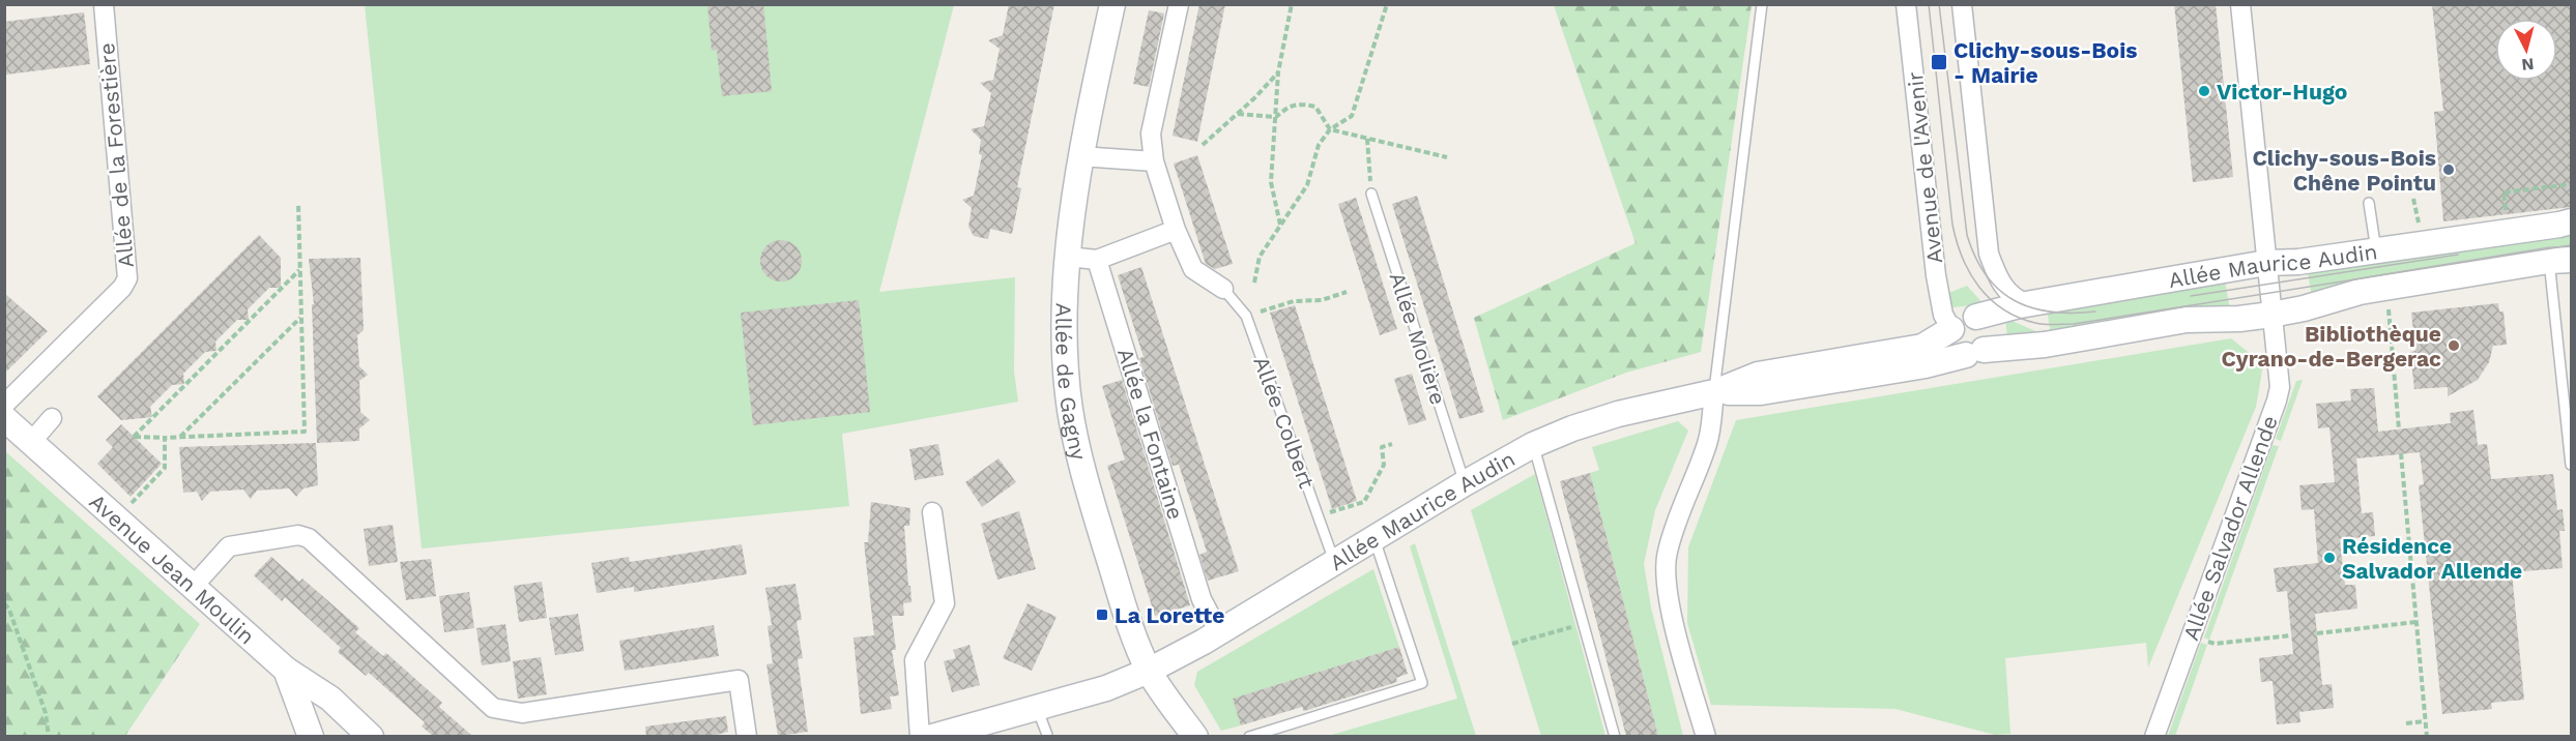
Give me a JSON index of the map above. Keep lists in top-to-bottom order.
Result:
{
  "streets": {
    "street": [
      "Allée de la Forestière",
      "Avenue de l'Avenir",
      "Allée Maurice Audin",
      "Allée de Gagny",
      "Allée la Fontaine",
      "Allée Salvador Allende",
      "Avenue Jean Moulin"
    ],
    "lane": ["Allée Molière", "Allée Colbert"]
  },
  "crossings": [
    ["Avenue de l'Avenir", "Allée Maurice Audin"],
    ["Allée Maurice Audin", "Allée Molière"],
    ["Allée Maurice Audin", "Allée de Gagny"],
    ["Allée Maurice Audin", "Allée Colbert"],
    ["Allée Maurice Audin", "Allée la Fontaine"],
    ["Allée Maurice Audin", "Allée Salvador Allende"]
  ],
  "places": {
    "transit": ["Clichy-sous-Bois - Mairie", "La Lorette"],
    "other": [
      "Victor-Hugo",
      "Clichy-sous-Bois Chêne Pointu",
      "Bibliothèque Cyrano-de-Bergerac",
      "Résidence Salvador Allende"
    ]
  },
  "north": "bottom"
}
